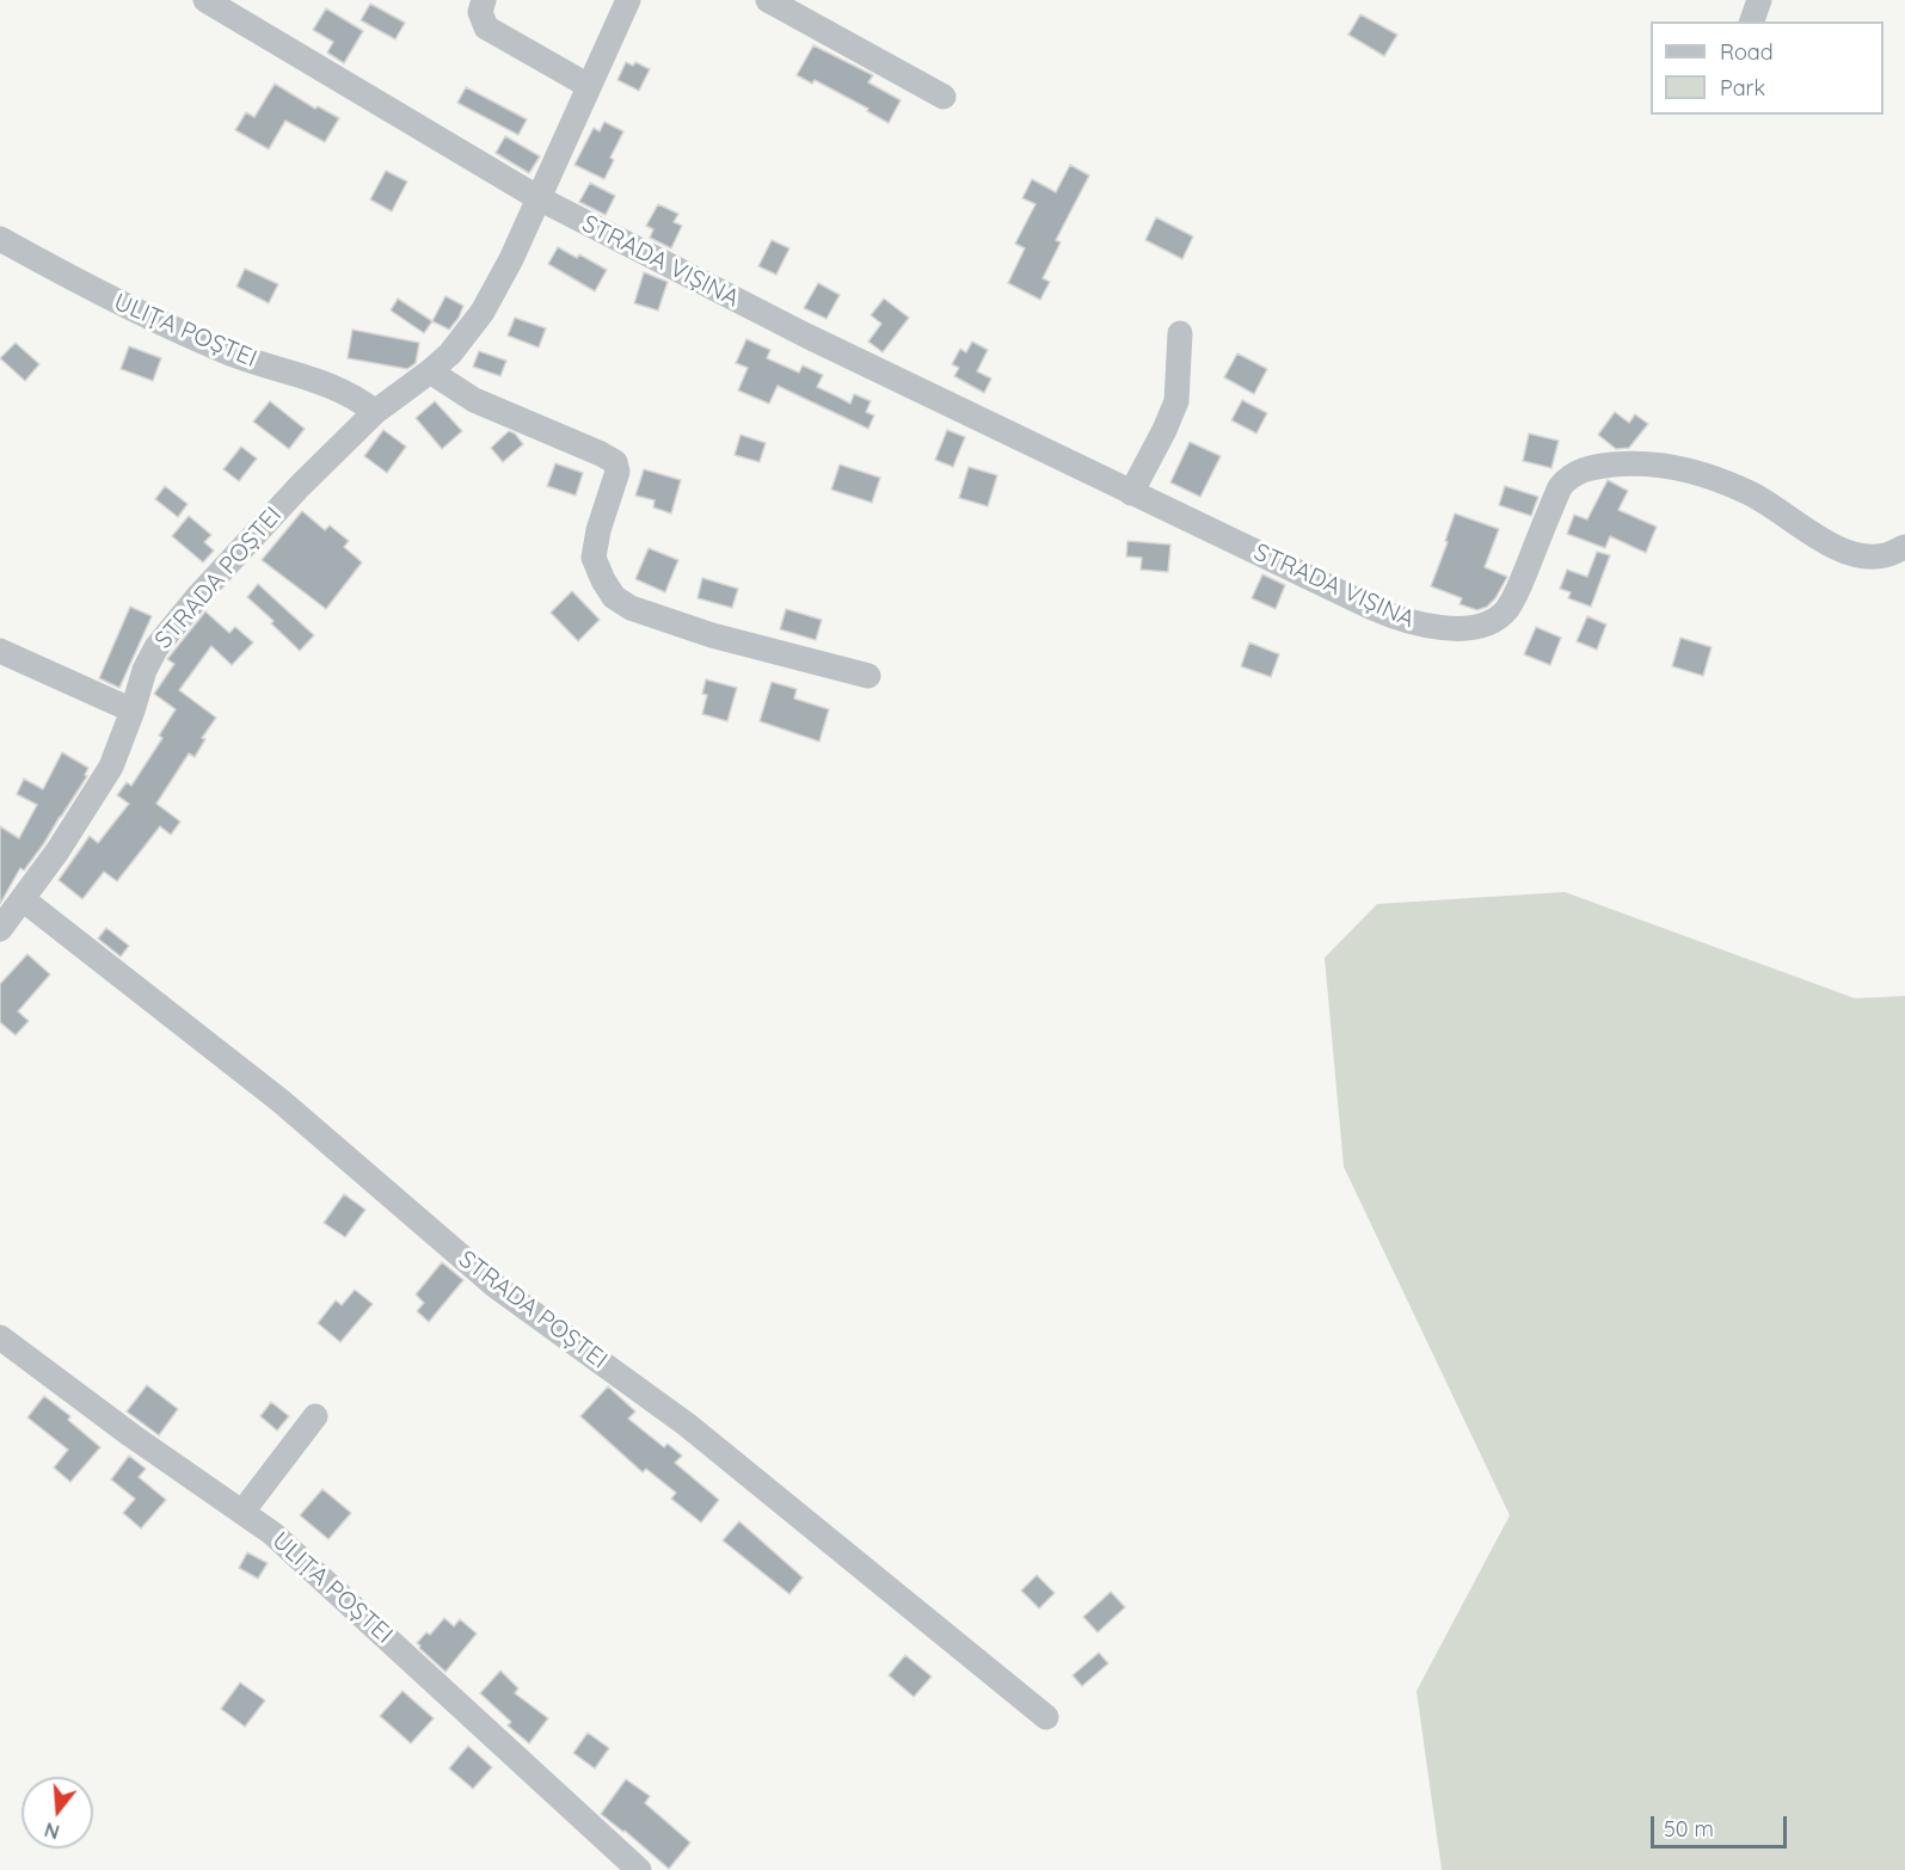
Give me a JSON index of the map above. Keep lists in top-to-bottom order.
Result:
{
  "streets": {
    "street": ["STRADA VIȘINA", "ULIȚA POȘTEI", "STRADA POȘTEI"]
  },
  "crossings": [
    ["STRADA VIȘINA", "STRADA POȘTEI"],
    ["ULIȚA POȘTEI", "STRADA POȘTEI"]
  ],
  "legend": ["Road", "Park"],
  "scale_bar": "50 m",
  "north": "bottom"
}
